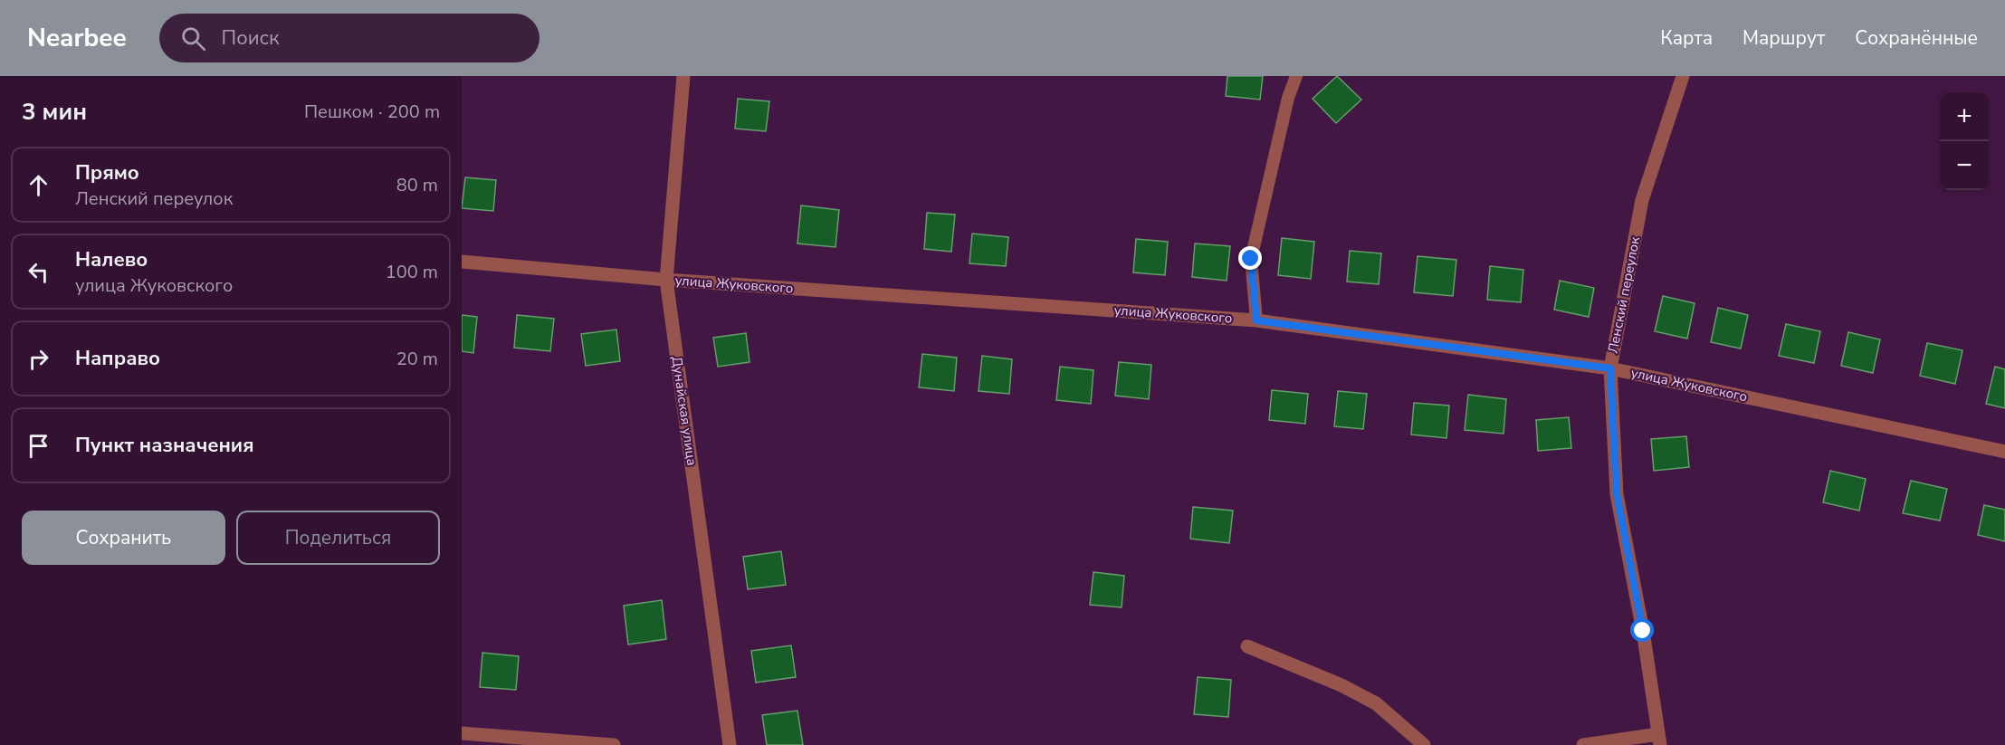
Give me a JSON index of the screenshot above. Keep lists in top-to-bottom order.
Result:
{
  "streets": {
    "street": ["улица Жуковского", "Ленский переулок", "Дунайская улица"]
  },
  "crossings": [
    ["улица Жуковского", "Ленский переулок"],
    ["улица Жуковского", "Дунайская улица"]
  ],
  "page": {
    "header": "Nearbee",
    "search": "Поиск",
    "nav": ["Карта", "Маршрут", "Сохранённые"],
    "heading": ["3 мин", "Пешком · 200 m"],
    "map_buttons": ["+", "−"],
    "list": [
      ["Прямо", "Ленский переулок", "80 m"],
      ["Налево", "улица Жуковского", "100 m"],
      ["Направо", "20 m"],
      "Пункт назначения"
    ],
    "buttons": ["Сохранить", "Поделиться"]
  }
}
